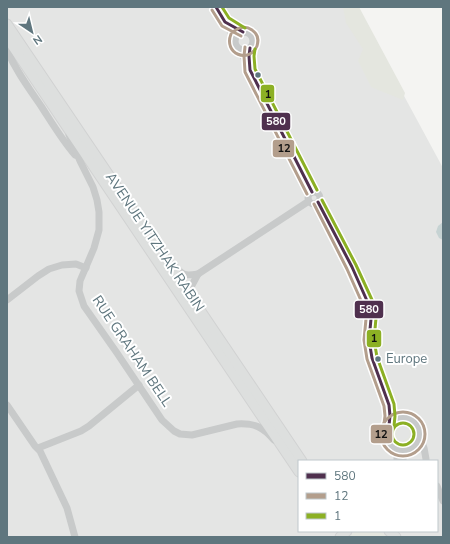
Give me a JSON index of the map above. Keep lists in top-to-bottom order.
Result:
{
  "streets": {
    "main road": ["AVENUE YITZHAK RABIN"],
    "street": ["RUE GRAHAM BELL"]
  },
  "crossings": [
    ["AVENUE YITZHAK RABIN", "RUE GRAHAM BELL"]
  ],
  "places": ["Europe"],
  "lines": ["transit line 580", "transit line 1", "transit line 12"],
  "legend": ["580", "12", "1"],
  "north": "bottom right"
}
